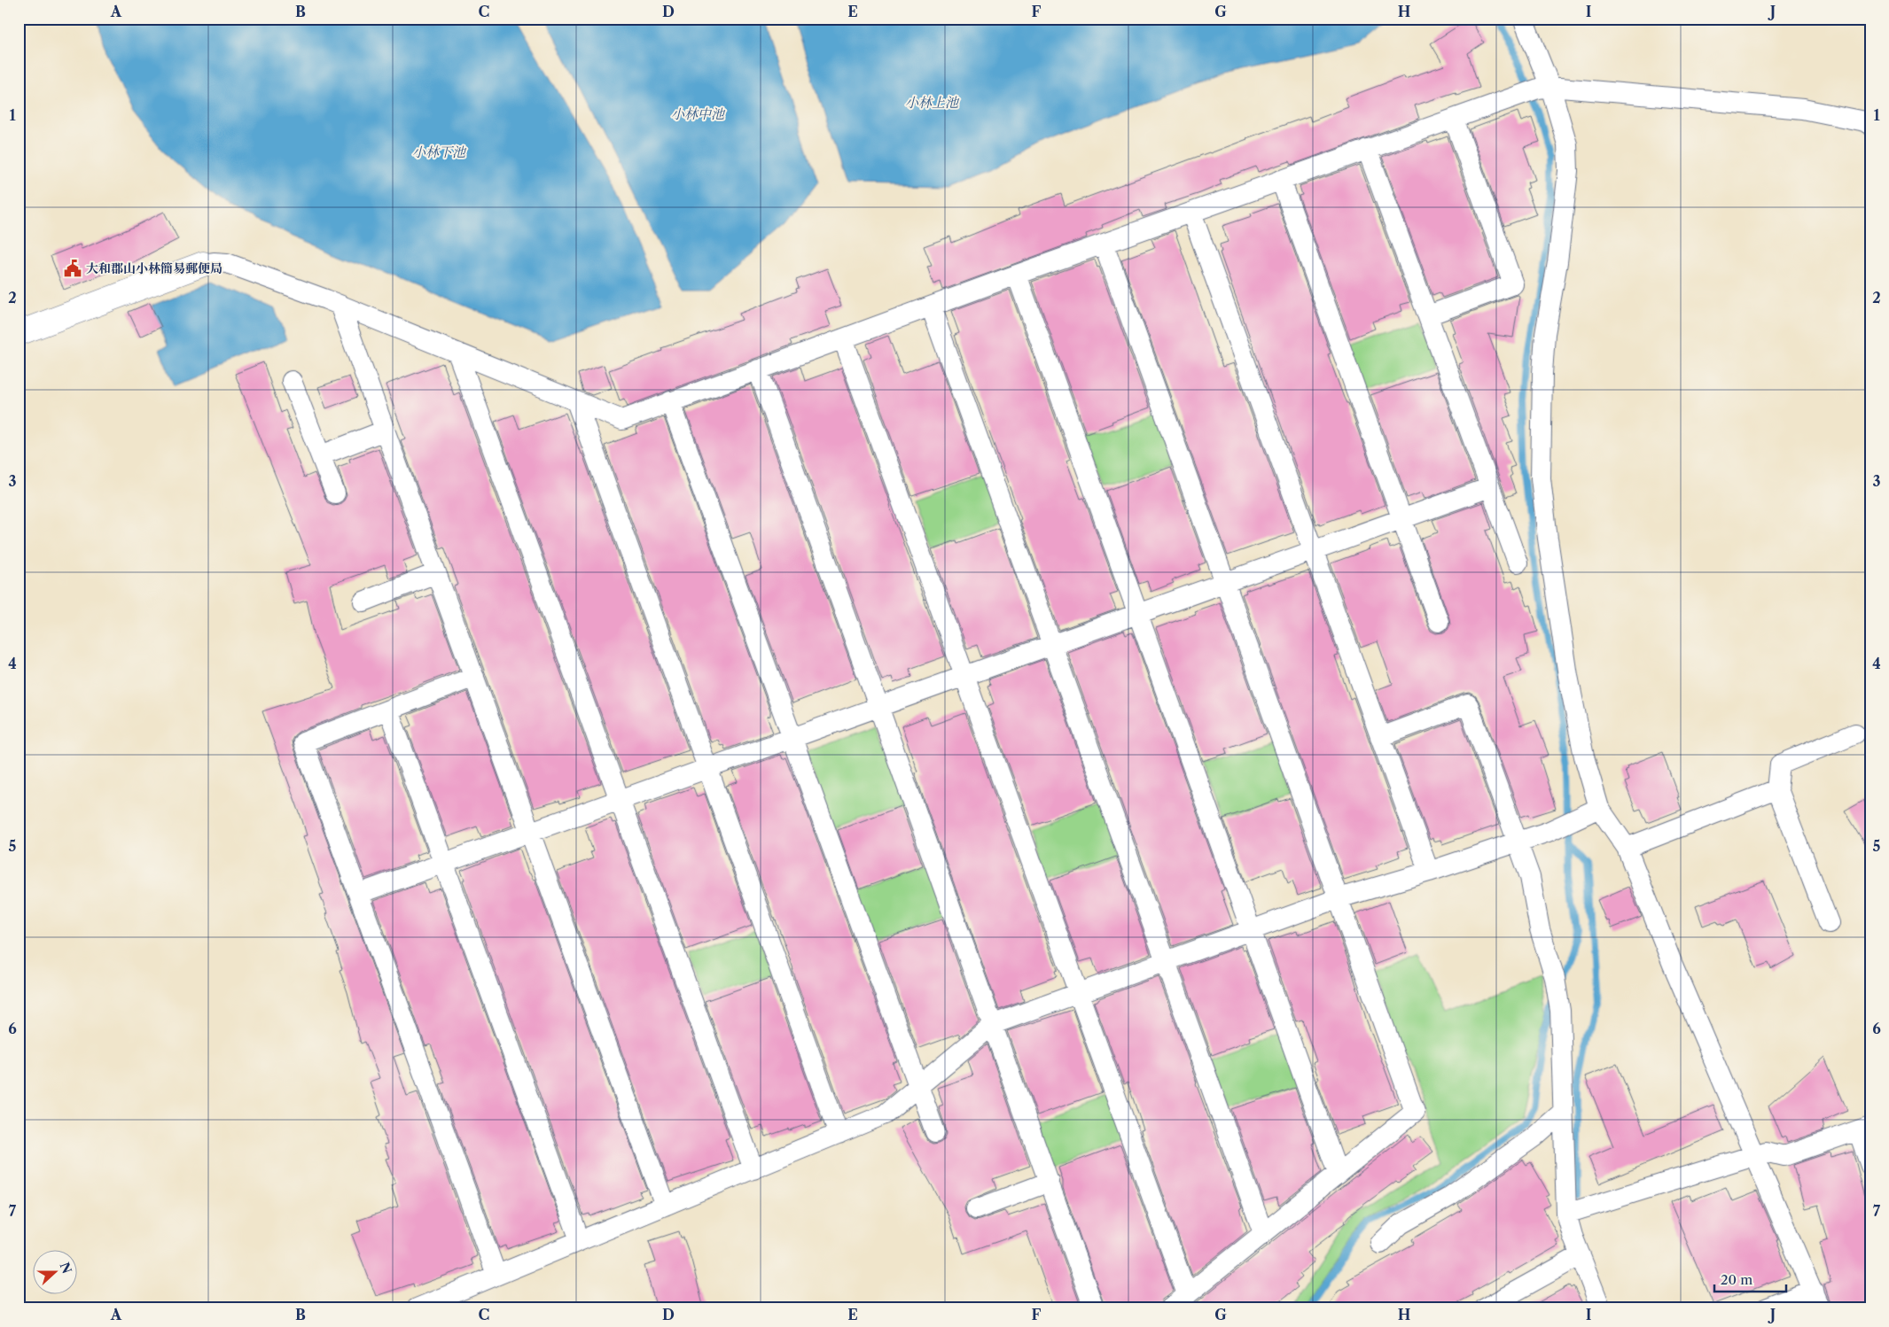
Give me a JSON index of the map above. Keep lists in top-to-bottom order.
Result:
{
  "water": ["小林上池", "小林中池", "小林下池"],
  "places": {
    "public building": ["大和郡山小林簡易郵便局"]
  },
  "scale_bar": "20 m",
  "north": "right",
  "grid": {
    "columns": [
      "A",
      "B",
      "C",
      "D",
      "E",
      "F",
      "G",
      "H",
      "I",
      "J"
    ],
    "rows": [
      "1",
      "2",
      "3",
      "4",
      "5",
      "6",
      "7"
    ]
  }
}
